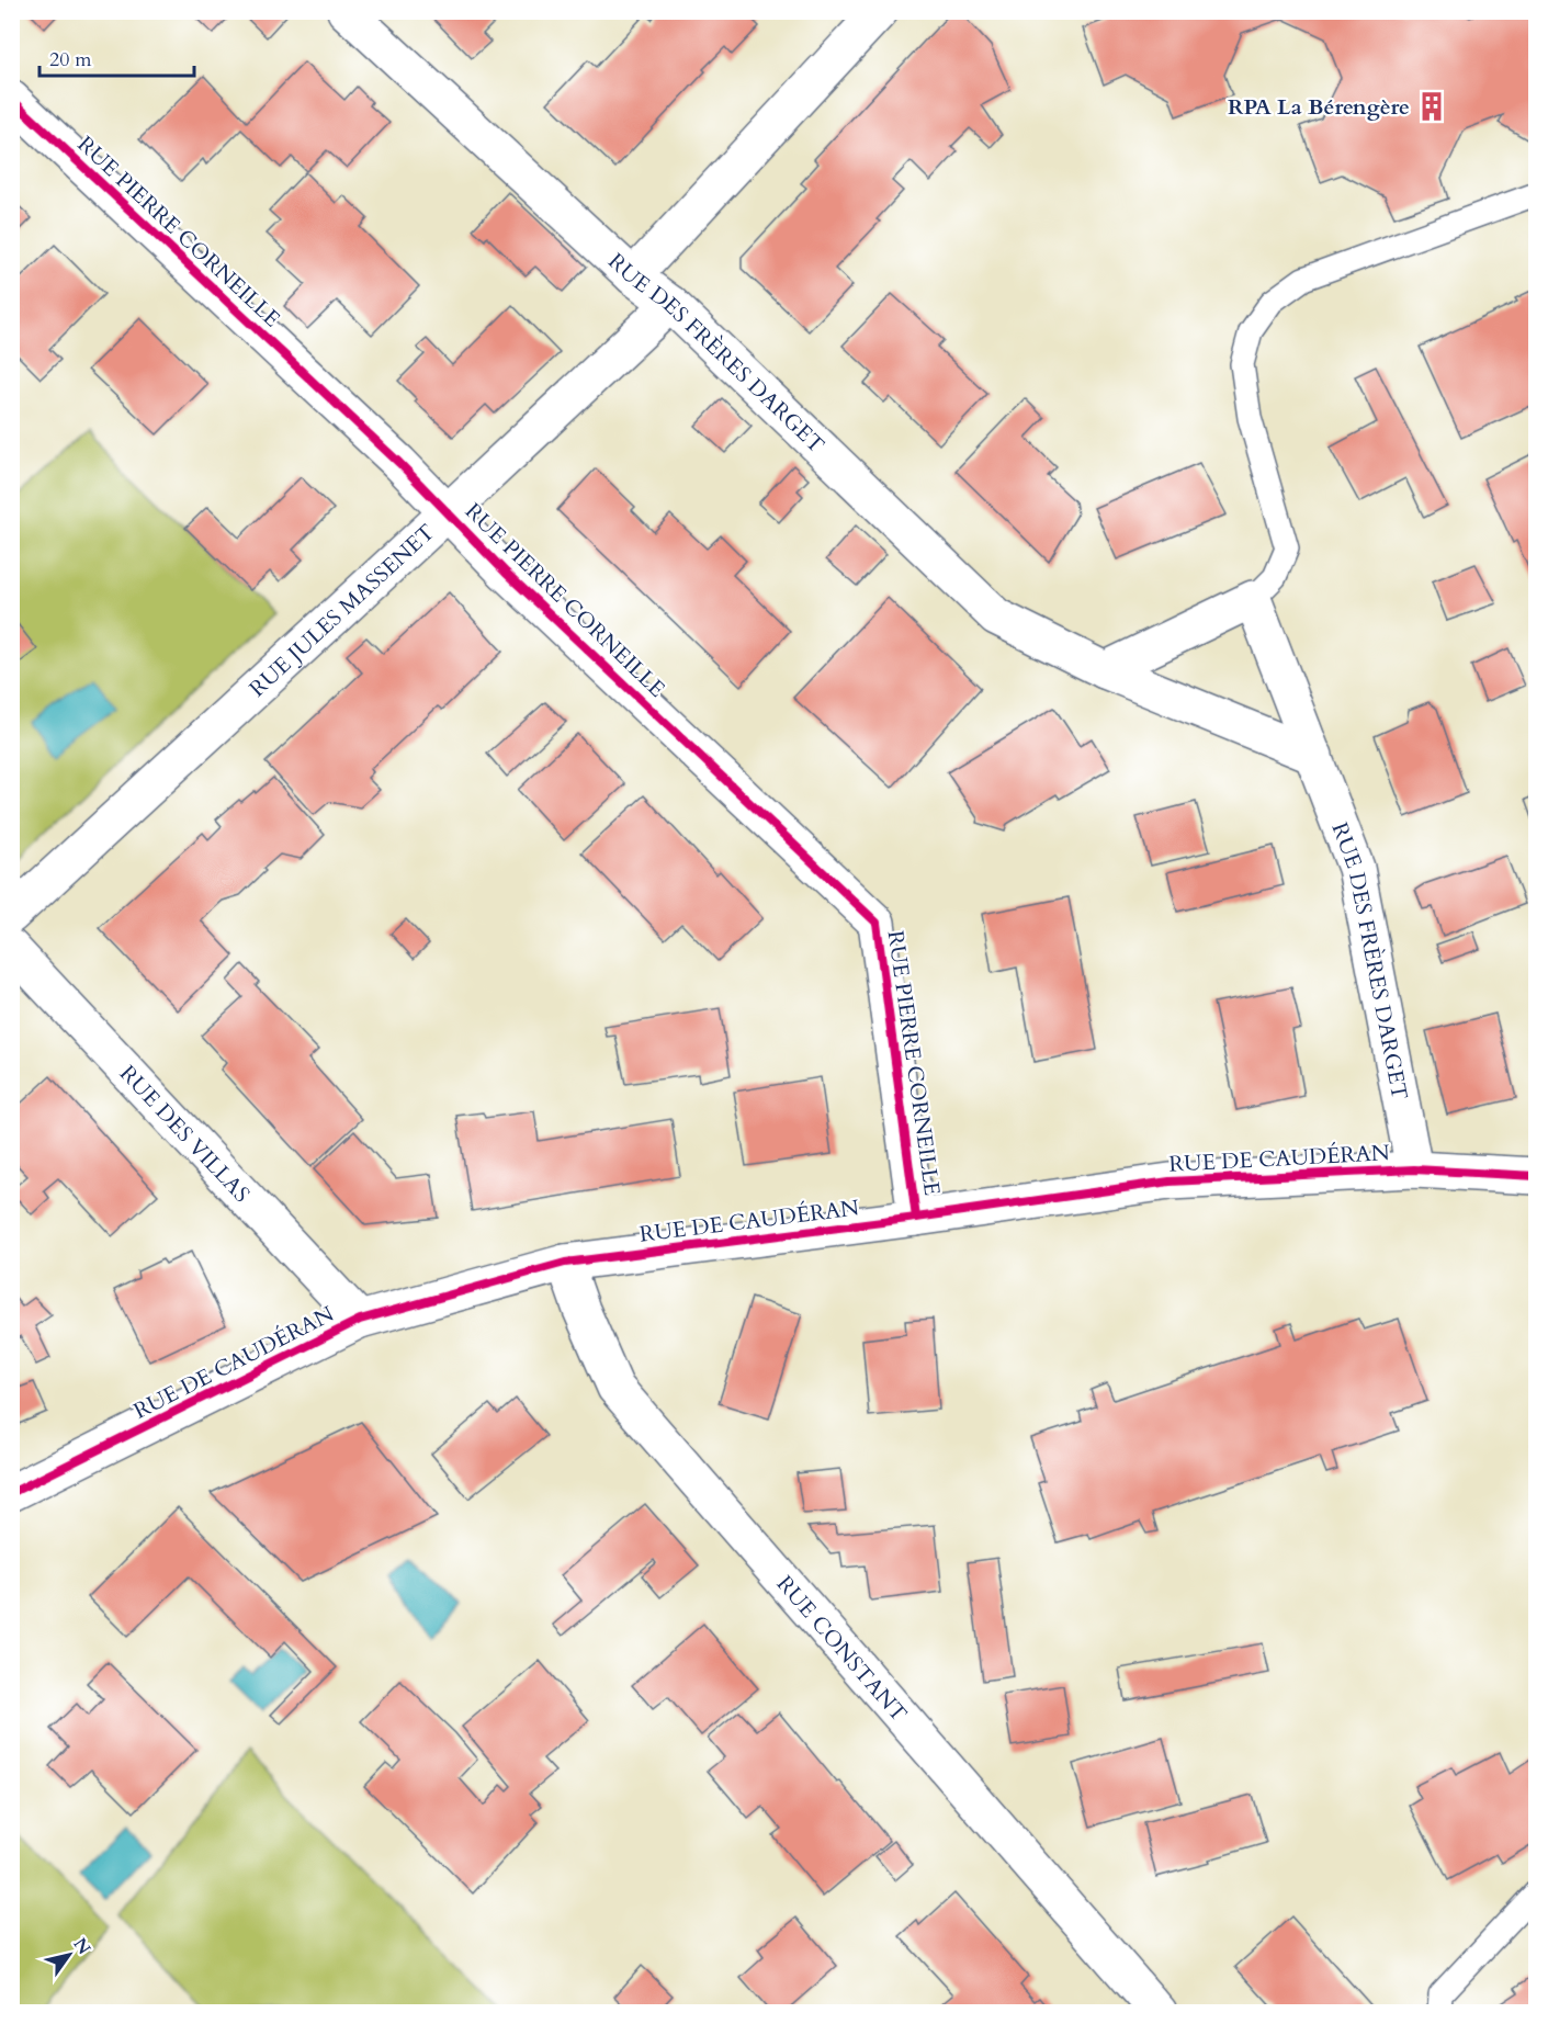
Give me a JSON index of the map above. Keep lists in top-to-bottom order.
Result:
{
  "streets": {
    "street": [
      "RUE PIERRE CORNEILLE",
      "RUE DES FRÈRES DARGET",
      "RUE JULES MASSENET",
      "RUE DES VILLAS",
      "RUE DE CAUDÉRAN",
      "RUE CONSTANT"
    ]
  },
  "crossings": [
    ["RUE PIERRE CORNEILLE", "RUE JULES MASSENET"],
    ["RUE PIERRE CORNEILLE", "RUE DE CAUDÉRAN"],
    ["RUE DES FRÈRES DARGET", "RUE JULES MASSENET"],
    ["RUE DES FRÈRES DARGET", "RUE DE CAUDÉRAN"],
    ["RUE DES VILLAS", "RUE DE CAUDÉRAN"],
    ["RUE DE CAUDÉRAN", "RUE CONSTANT"]
  ],
  "places": {
    "building": ["RPA La Bérengère"]
  },
  "scale_bar": "20 m",
  "north": "top right"
}
